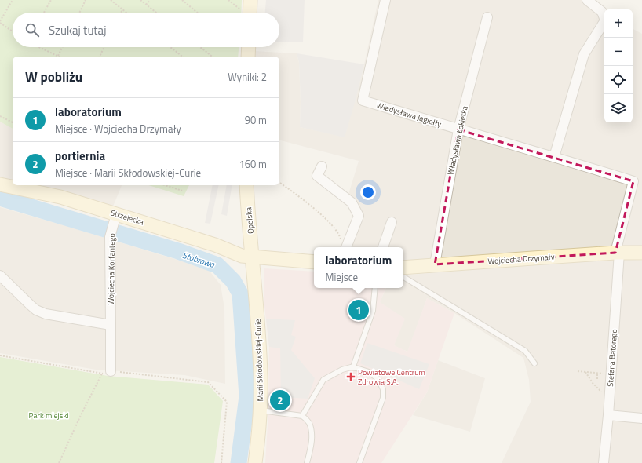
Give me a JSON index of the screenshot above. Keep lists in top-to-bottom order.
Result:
{
  "streets": {
    "street": [
      "Władysława Jagiełły",
      "Władysława Łokietka",
      "Strzelecka",
      "Opolska",
      "Wojciecha Drzymały",
      "Wojciecha Korfantego",
      "Stefana Batorego",
      "Marii Skłodowskiej-Curie"
    ]
  },
  "crossings": [
    ["Władysława Jagiełły", "Władysława Łokietka"],
    ["Władysława Jagiełły", "Wojciecha Drzymały"],
    ["Władysława Jagiełły", "Stefana Batorego"],
    ["Władysława Łokietka", "Wojciecha Drzymały"],
    ["Strzelecka", "Opolska"],
    ["Strzelecka", "Wojciecha Korfantego"],
    ["Strzelecka", "Marii Skłodowskiej-Curie"],
    ["Opolska", "Marii Skłodowskiej-Curie"],
    ["Wojciecha Drzymały", "Stefana Batorego"]
  ],
  "water": ["Stobrawa"],
  "parks": ["Park miejski"],
  "places": {
    "health": ["Powiatowe Centrum Zdrowia S.A."]
  },
  "page": {
    "map_buttons": ["+", "−"],
    "search": "Szukaj tutaj",
    "heading": ["W pobliżu", "Wyniki: 2"],
    "list": [
      {
        "mark": "1",
        "name": "laboratorium",
        "note": "Miejsce · Wojciecha Drzymały",
        "value": "90 m"
      },
      {
        "mark": "2",
        "name": "portiernia",
        "note": "Miejsce · Marii Skłodowskiej-Curie",
        "value": "160 m"
      }
    ],
    "popup": ["laboratorium", "Miejsce"],
    "pins": ["1", "2"]
  }
}
